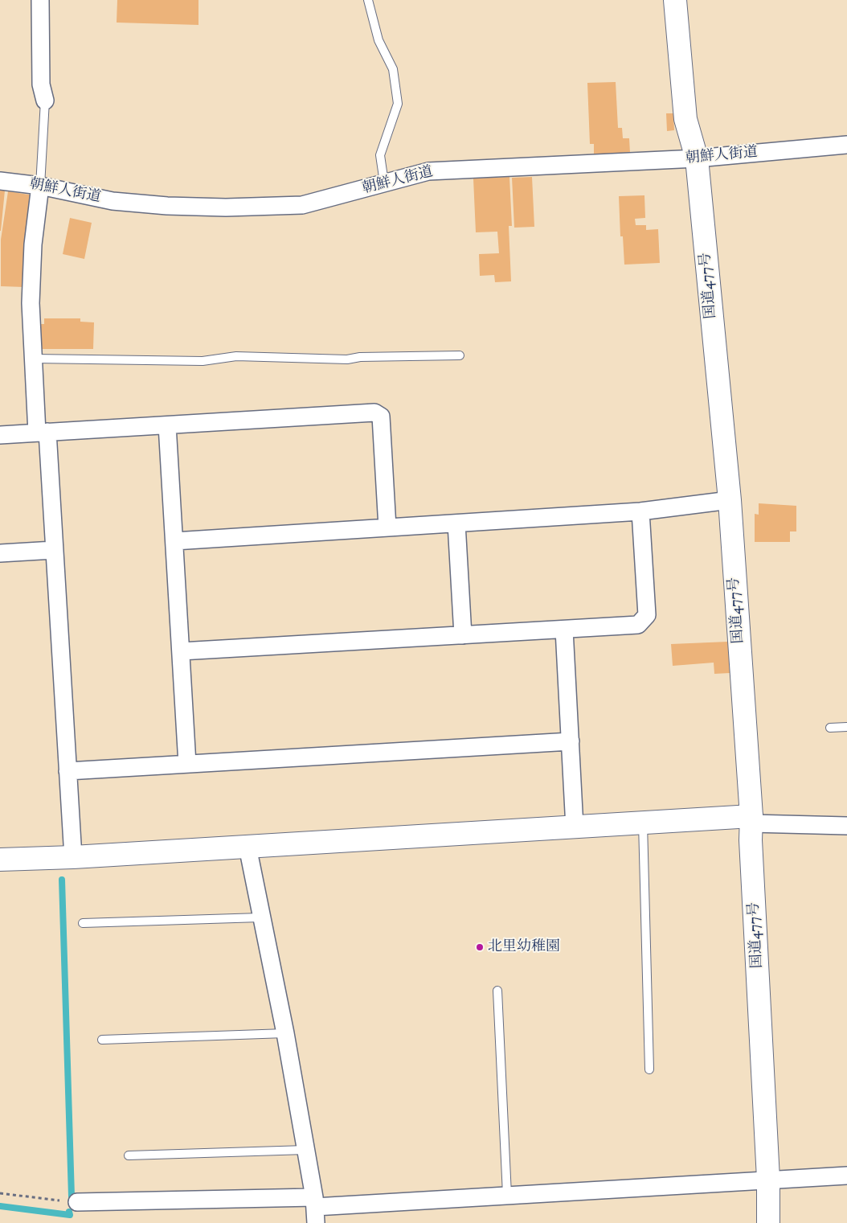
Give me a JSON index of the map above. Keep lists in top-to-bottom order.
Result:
{
  "streets": {
    "main road": ["国道477号"],
    "street": ["朝鮮人街道"]
  },
  "crossings": [
    ["朝鮮人街道", "国道477号"]
  ],
  "places": ["北里幼稚園"]
}
